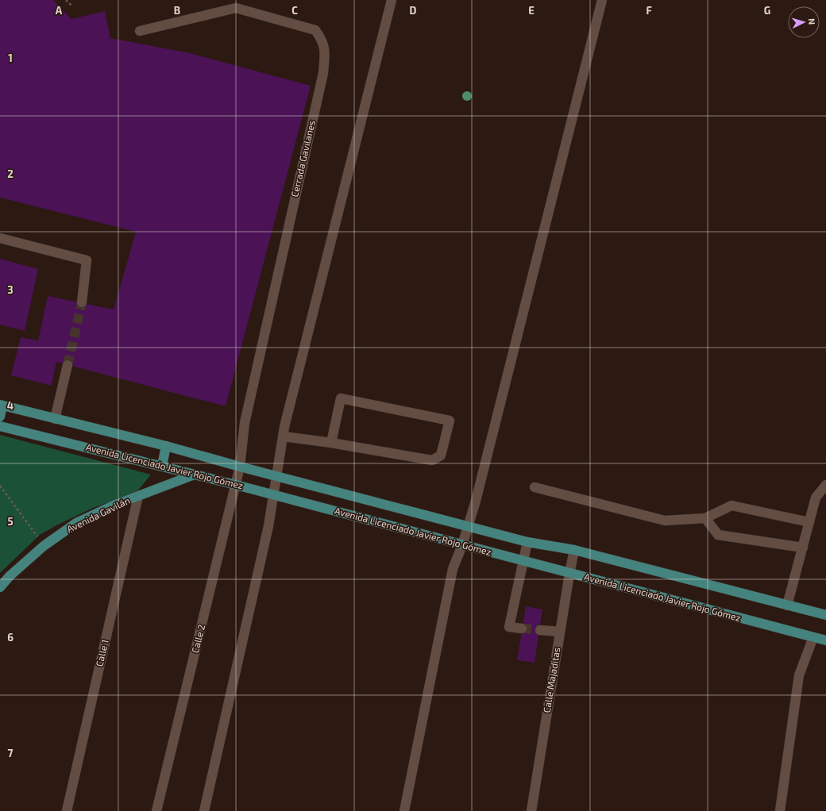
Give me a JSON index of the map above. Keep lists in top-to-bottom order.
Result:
{
  "streets": {
    "main road": ["Avenida Licenciado Javier Rojo Gómez", "Avenida Gavilán"],
    "street": [
      "Cerrada Gavilanes",
      "Calle 2",
      "Calle 1",
      "Calle Majaditas"
    ]
  },
  "crossings": [
    ["Cerrada Gavilanes", "Avenida Licenciado Javier Rojo Gómez"],
    ["Cerrada Gavilanes", "Calle 2"],
    ["Avenida Licenciado Javier Rojo Gómez", "Avenida Gavilán"],
    ["Avenida Licenciado Javier Rojo Gómez", "Calle 2"],
    ["Avenida Licenciado Javier Rojo Gómez", "Calle Majaditas"],
    ["Avenida Gavilán", "Calle 1"]
  ],
  "north": "right",
  "grid": {
    "columns": [
      "A",
      "B",
      "C",
      "D",
      "E",
      "F",
      "G"
    ],
    "rows": [
      "1",
      "2",
      "3",
      "4",
      "5",
      "6",
      "7"
    ]
  }
}
